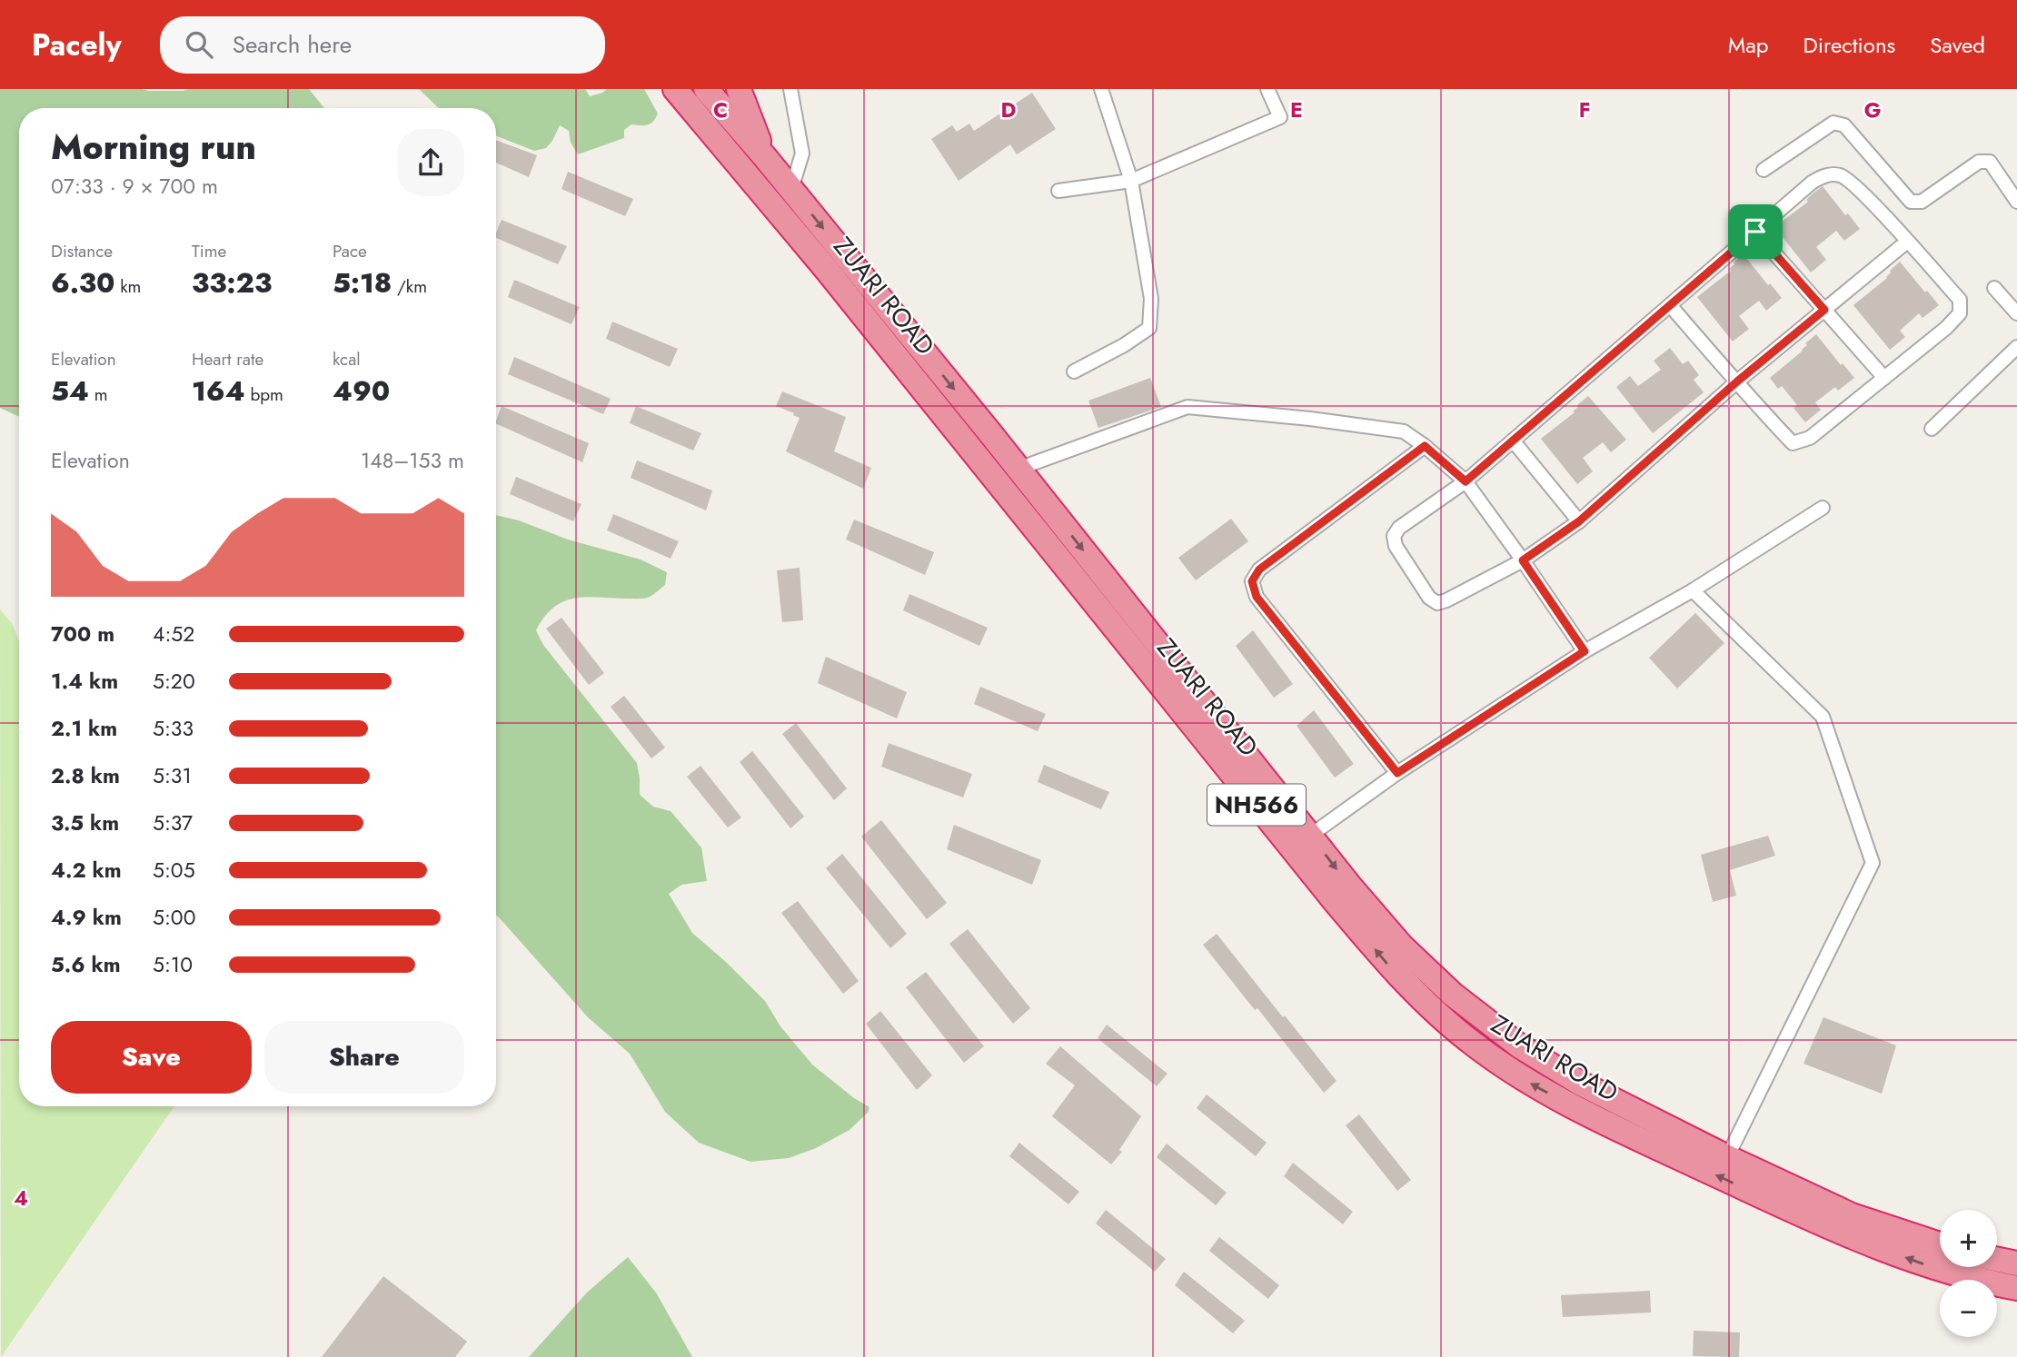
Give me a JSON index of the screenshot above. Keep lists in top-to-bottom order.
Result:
{
  "streets": {
    "highway": ["ZUARI ROAD", "NH566"]
  },
  "page": {
    "header": "Pacely",
    "search": "Search here",
    "nav": ["Map", "Directions", "Saved"],
    "heading": ["Morning run", "07:33 · 9 × 700 m"],
    "stats": [
      ["Distance", "6.30 km"],
      ["Time", "33:23"],
      ["Pace", "5:18 /km"],
      ["Elevation", "54 m"],
      ["Heart rate", "164 bpm"],
      ["kcal", "490"]
    ],
    "chart": ["Elevation", "148–153 m"],
    "list": [
      {
        "name": "700 m",
        "note": "4:52"
      },
      {
        "name": "1.4 km",
        "note": "5:20"
      },
      {
        "name": "2.1 km",
        "note": "5:33"
      },
      {
        "name": "2.8 km",
        "note": "5:31"
      },
      {
        "name": "3.5 km",
        "note": "5:37"
      },
      {
        "name": "4.2 km",
        "note": "5:05"
      },
      {
        "name": "4.9 km",
        "note": "5:00"
      },
      {
        "name": "5.6 km",
        "note": "5:10"
      }
    ],
    "buttons": ["Save", "Share"],
    "map_buttons": ["+", "−"]
  },
  "grid": {
    "columns": [
      "C",
      "D",
      "E",
      "F",
      "G"
    ],
    "rows": ["4"]
  }
}
